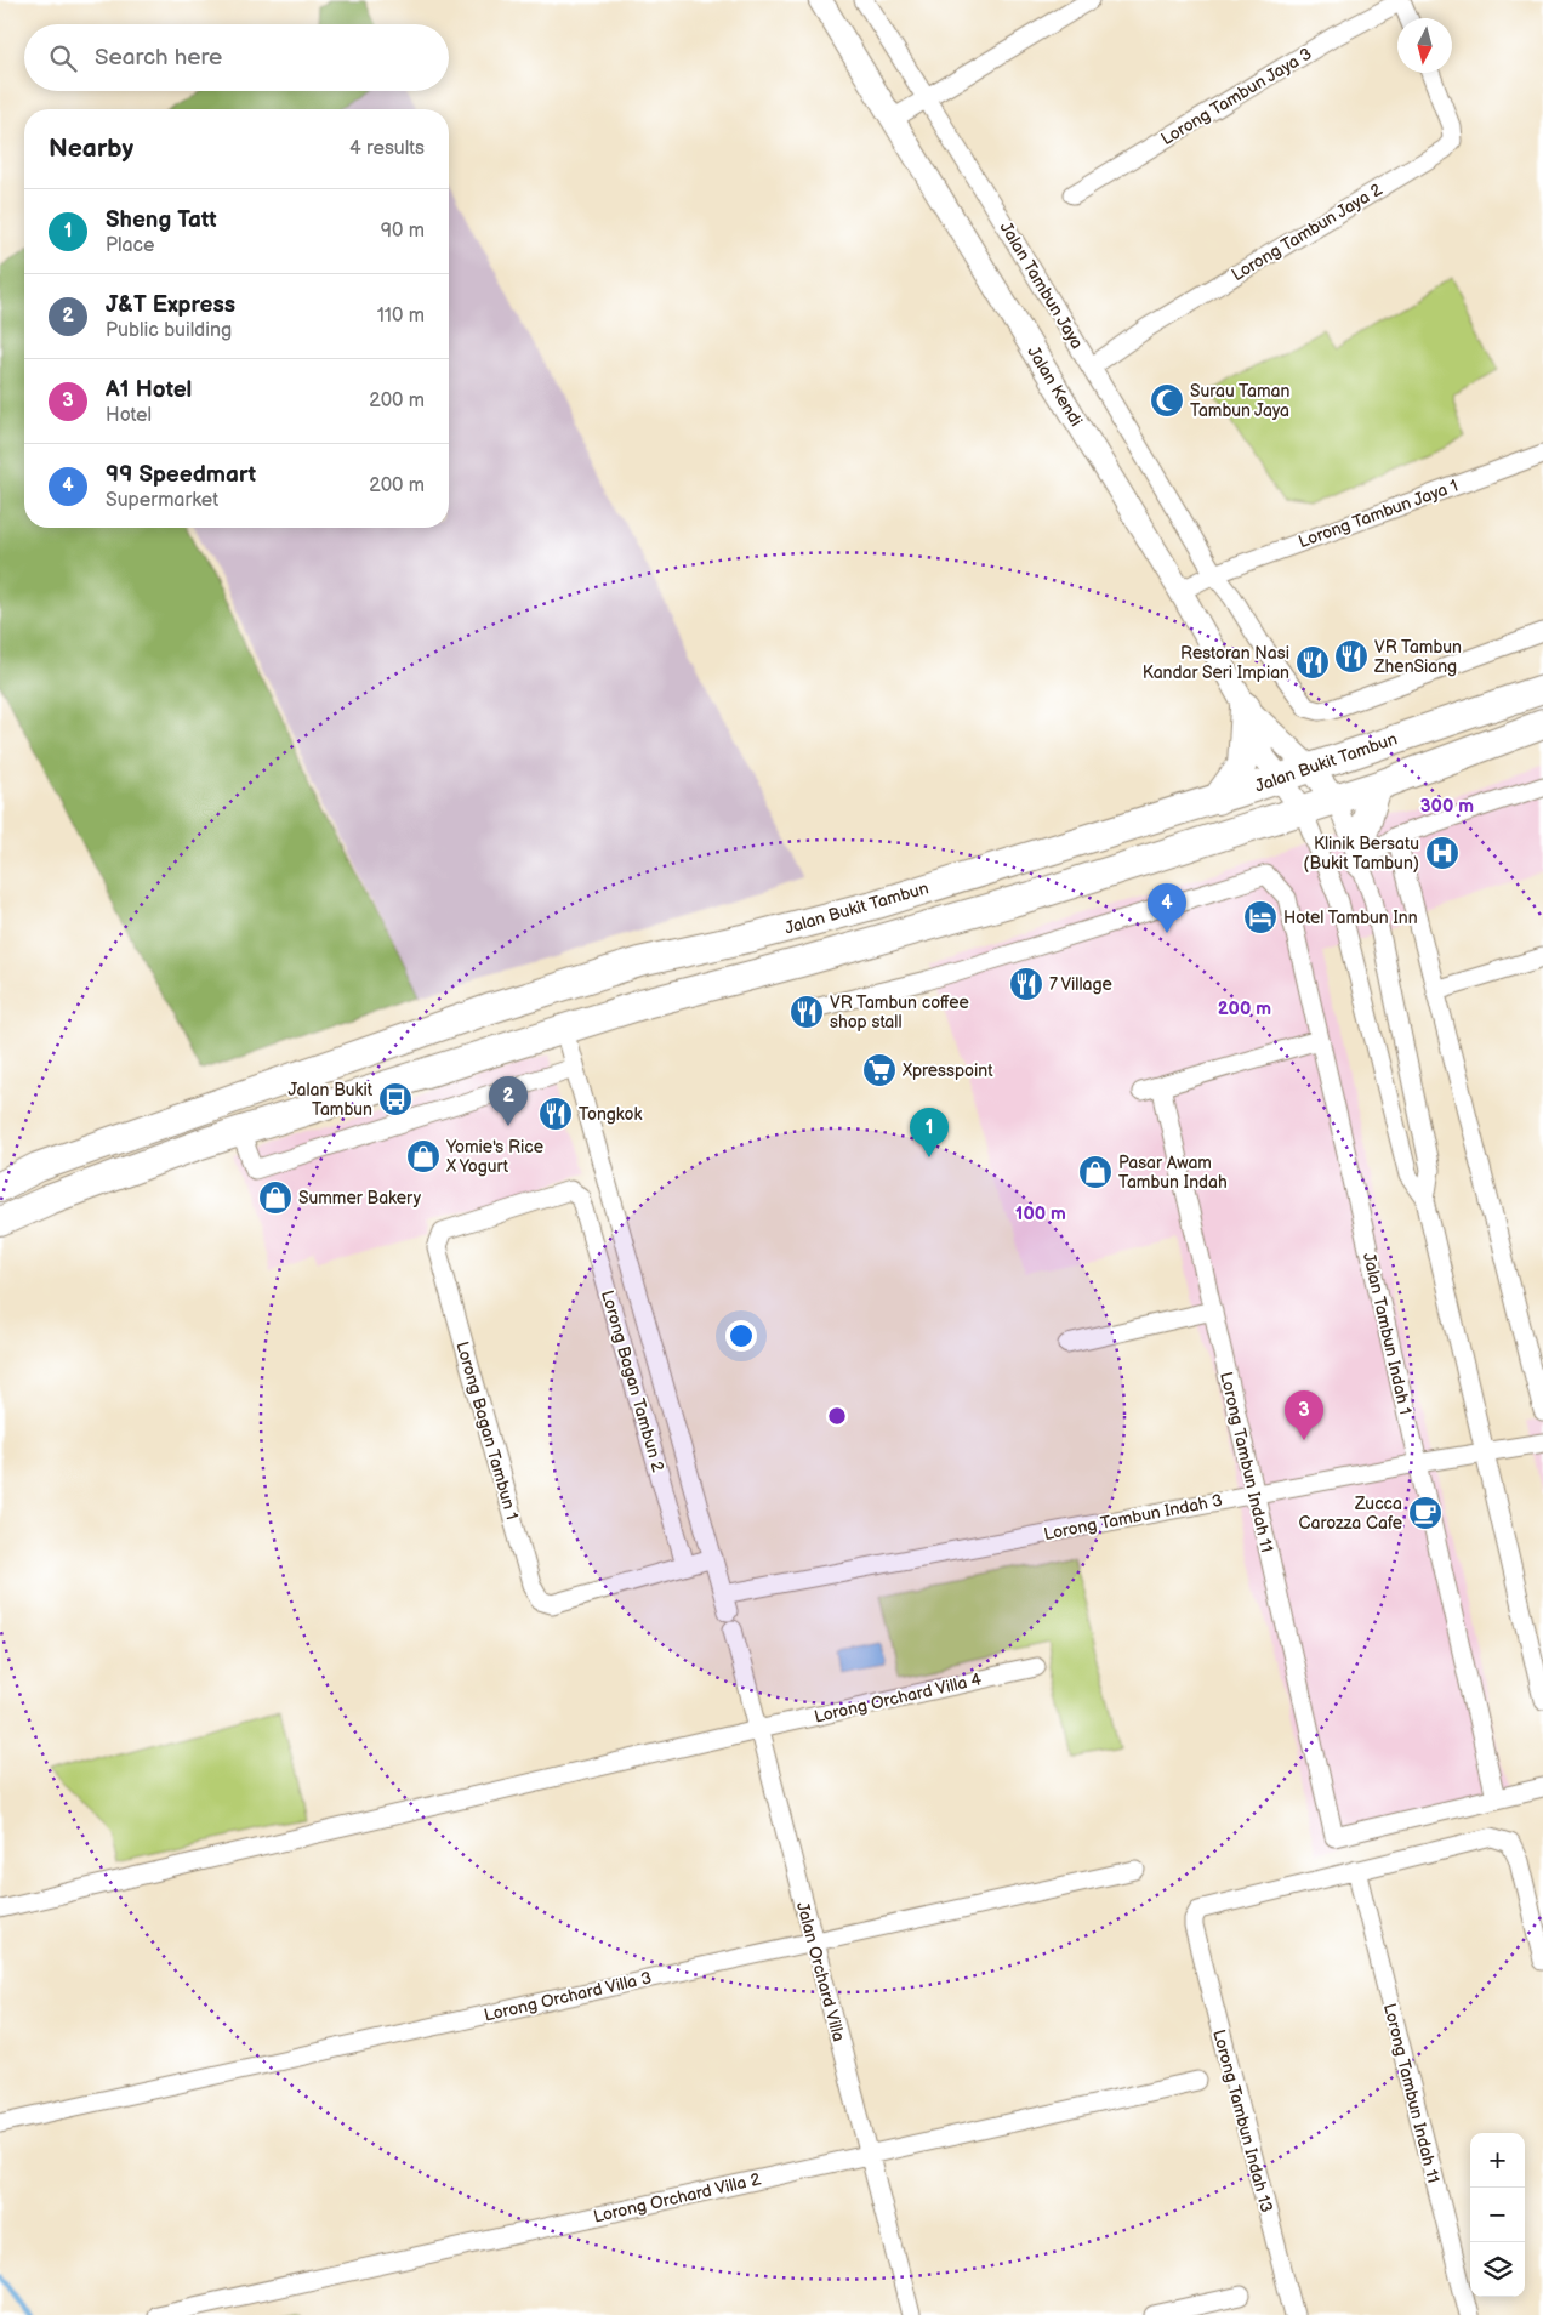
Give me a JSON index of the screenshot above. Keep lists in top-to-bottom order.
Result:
{
  "streets": {
    "main road": ["Jalan Bukit Tambun"],
    "street": [
      "Lorong Tambun Jaya 3",
      "Lorong Tambun Jaya 2",
      "Jalan Tambun Jaya",
      "Jalan Kendi",
      "Lorong Tambun Jaya 1",
      "Jalan Tambun Indah 1",
      "Lorong Bagan Tambun 2",
      "Lorong Bagan Tambun 1",
      "Lorong Tambun Indah 11",
      "Lorong Tambun Indah 3",
      "Lorong Orchard Villa 4",
      "Jalan Orchard Villa",
      "Lorong Orchard Villa 3",
      "Lorong Tambun Indah 13",
      "Lorong Orchard Villa 2"
    ]
  },
  "crossings": [
    ["Lorong Tambun Jaya 2", "Jalan Tambun Jaya"],
    ["Jalan Tambun Jaya", "Lorong Tambun Jaya 1"],
    ["Jalan Kendi", "Jalan Bukit Tambun"],
    ["Jalan Tambun Indah 1", "Lorong Tambun Indah 11"],
    ["Jalan Tambun Indah 1", "Lorong Tambun Indah 3"],
    ["Lorong Bagan Tambun 2", "Lorong Bagan Tambun 1"],
    ["Lorong Tambun Indah 11", "Lorong Tambun Indah 3"],
    ["Lorong Tambun Indah 11", "Lorong Tambun Indah 13"],
    ["Lorong Orchard Villa 4", "Jalan Orchard Villa"],
    ["Jalan Orchard Villa", "Lorong Orchard Villa 3"],
    ["Jalan Orchard Villa", "Lorong Orchard Villa 2"]
  ],
  "places": {
    "mosque": ["Surau Taman Tambun Jaya"],
    "restaurant": [
      "VR Tambun ZhenSiang",
      "Restoran Nasi Kandar Seri Impian",
      "7 Village",
      "VR Tambun coffee shop stall",
      "Tongkok"
    ],
    "hospital": ["Klinik Bersatu (Bukit Tambun)"],
    "hotel": ["Hotel Tambun Inn"],
    "supermarket": ["Xpresspoint"],
    "bus stop": ["Jalan Bukit Tambun"],
    "shop": ["Yomie's Rice X Yogurt", "Pasar Awam Tambun Indah", "Summer Bakery"],
    "cafe": ["Zucca Carozza Cafe"]
  },
  "north": "bottom",
  "page": {
    "search": "Search here",
    "heading": ["Nearby", "4 results"],
    "list": [
      {
        "mark": "1",
        "name": "Sheng Tatt",
        "note": "Place",
        "value": "90 m"
      },
      {
        "mark": "2",
        "name": "J&T Express",
        "note": "Public building",
        "value": "110 m"
      },
      {
        "mark": "3",
        "name": "A1 Hotel",
        "note": "Hotel",
        "value": "200 m"
      },
      {
        "mark": "4",
        "name": "99 Speedmart",
        "note": "Supermarket",
        "value": "200 m"
      }
    ],
    "pins": [
      "4",
      "2",
      "1",
      "3"
    ],
    "map_buttons": ["+", "−"]
  },
  "rings": ["300 m", "200 m", "100 m"]
}
